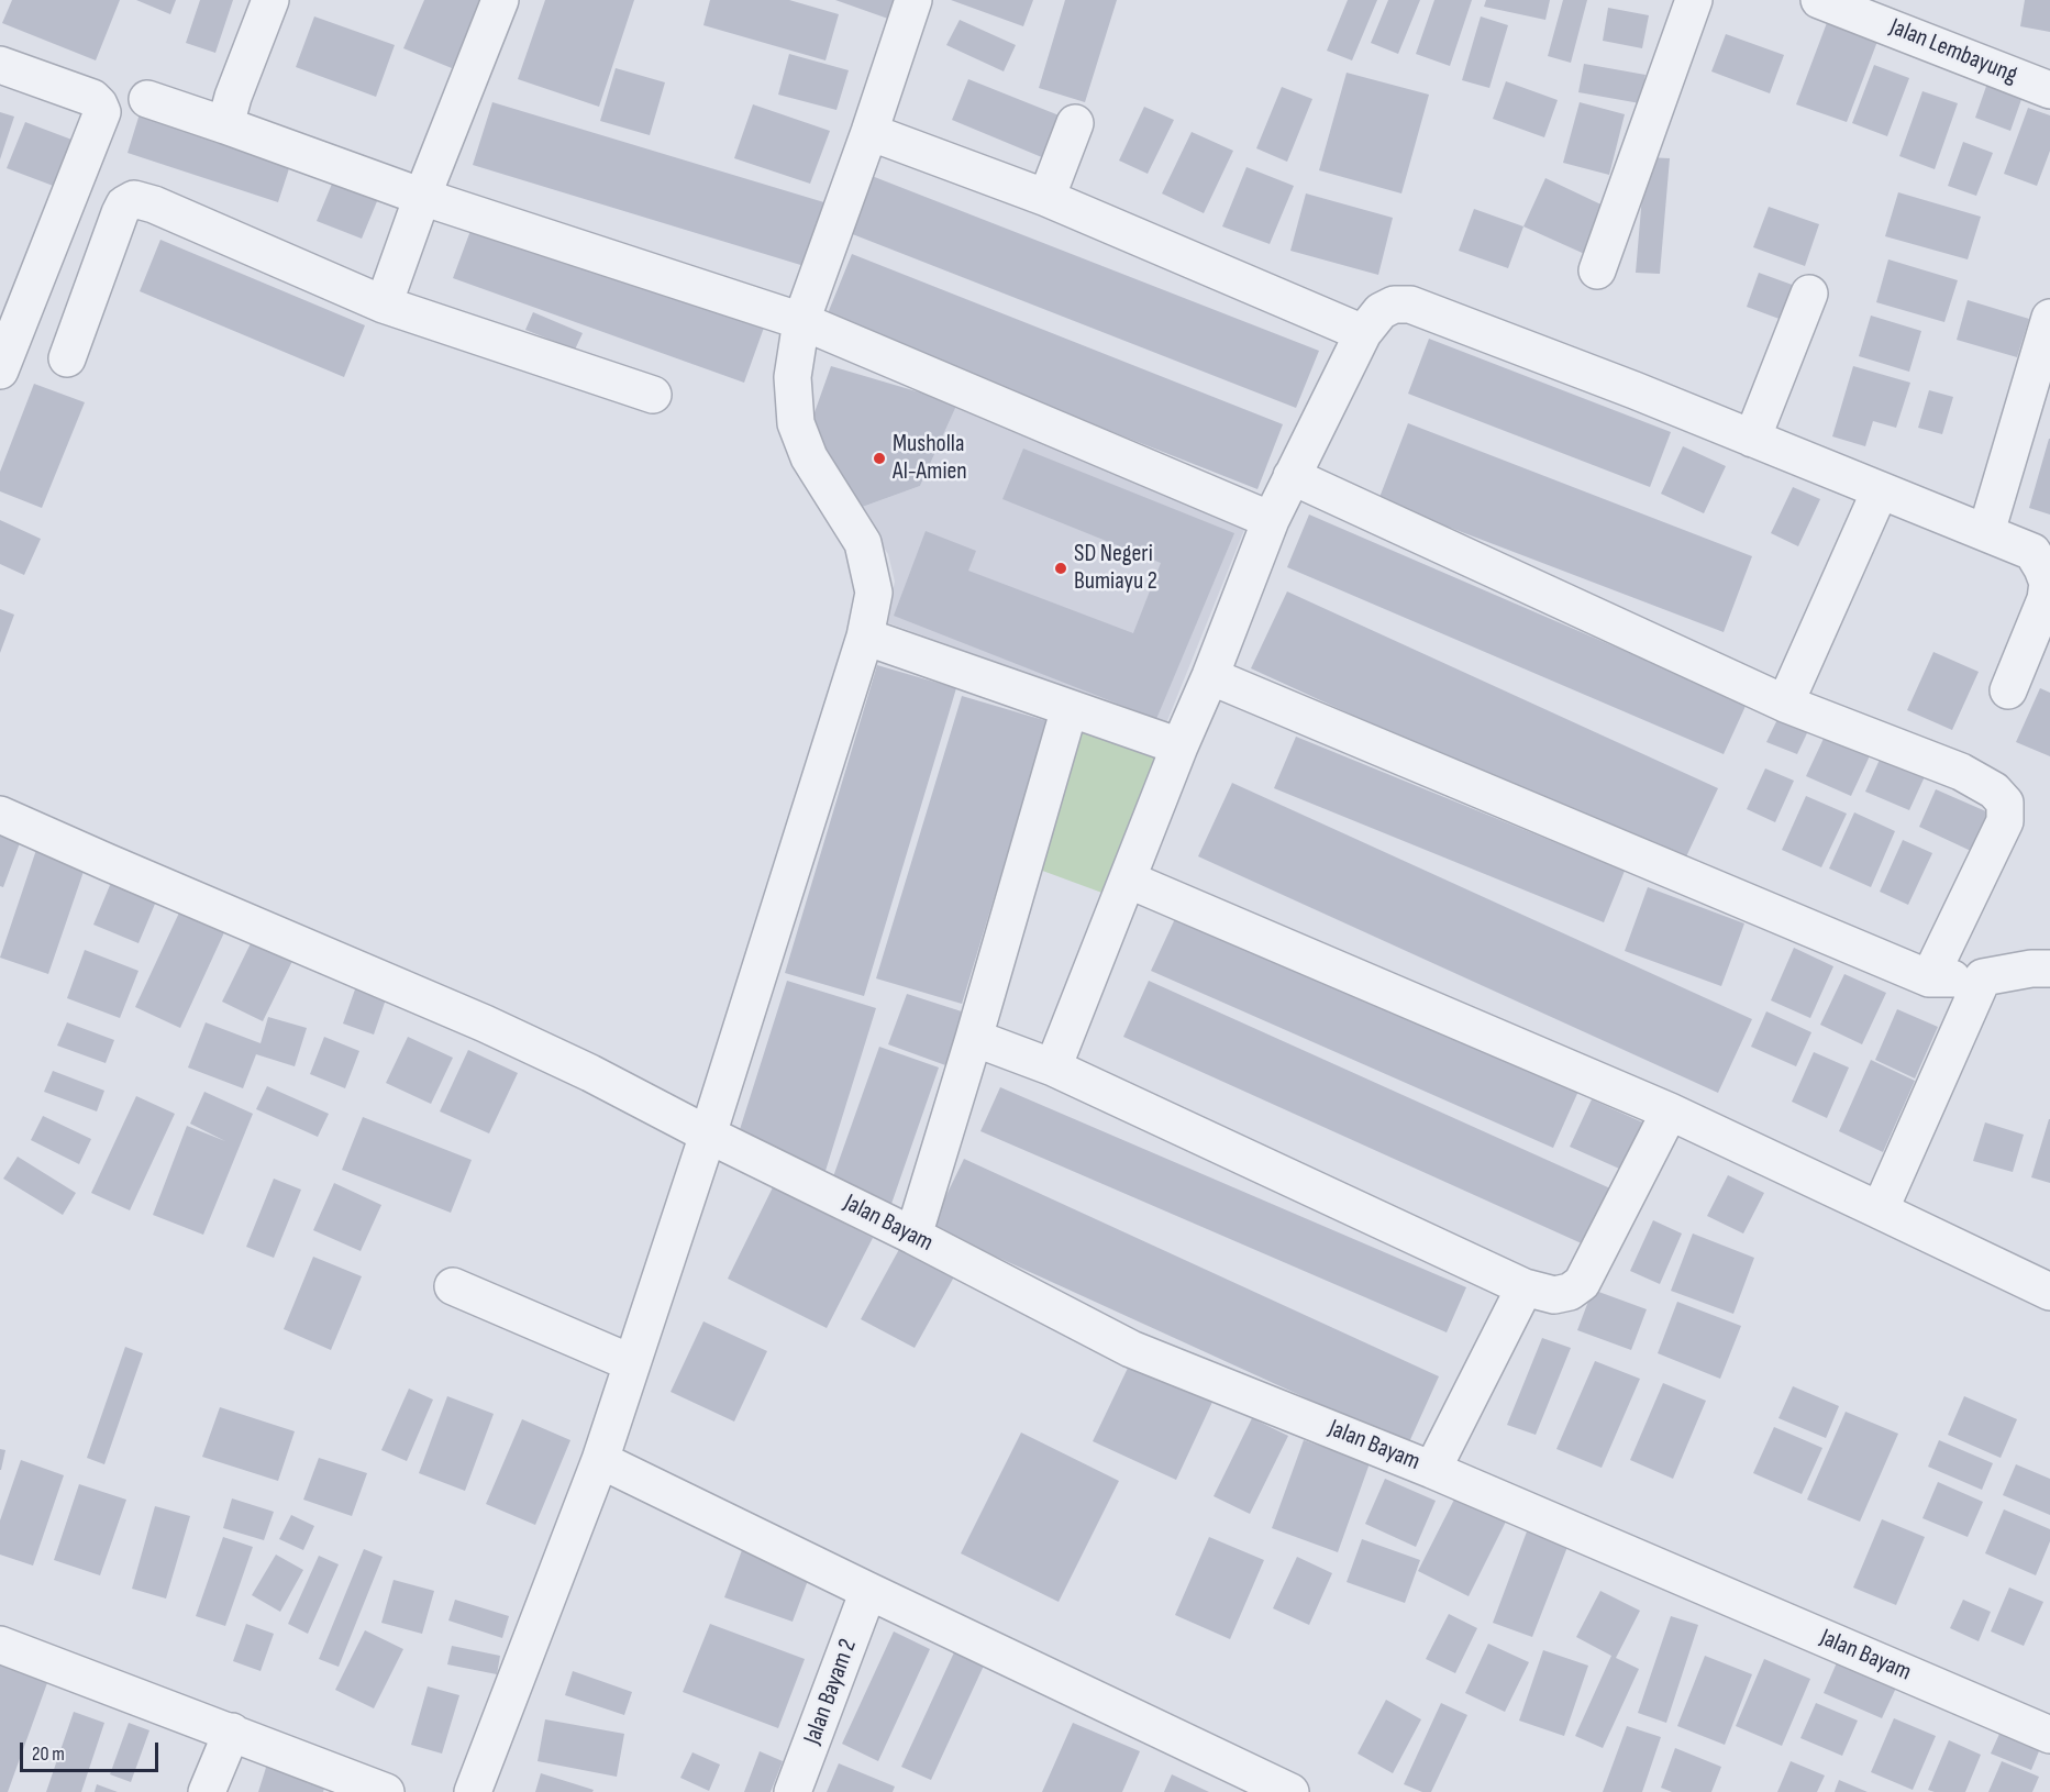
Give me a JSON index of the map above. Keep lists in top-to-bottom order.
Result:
{
  "streets": {
    "street": ["Jalan Lembayung", "Jalan Bayam", "Jalan Bayam 2"]
  },
  "places": ["Musholla Al-Amien", "SD Negeri Bumiayu 2"],
  "scale_bar": "20 m"
}
